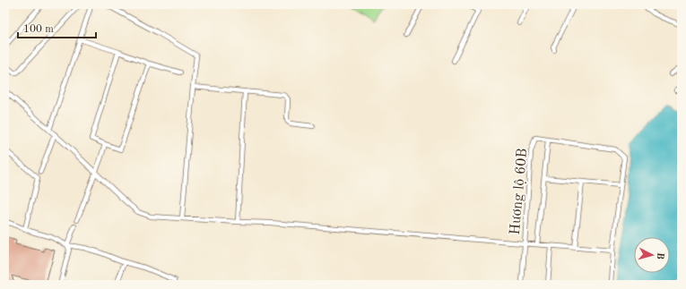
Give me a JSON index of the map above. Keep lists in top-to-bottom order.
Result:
{
  "streets": {
    "street": ["Hương lộ 60B"]
  },
  "scale_bar": "100 m",
  "north": "right"
}
